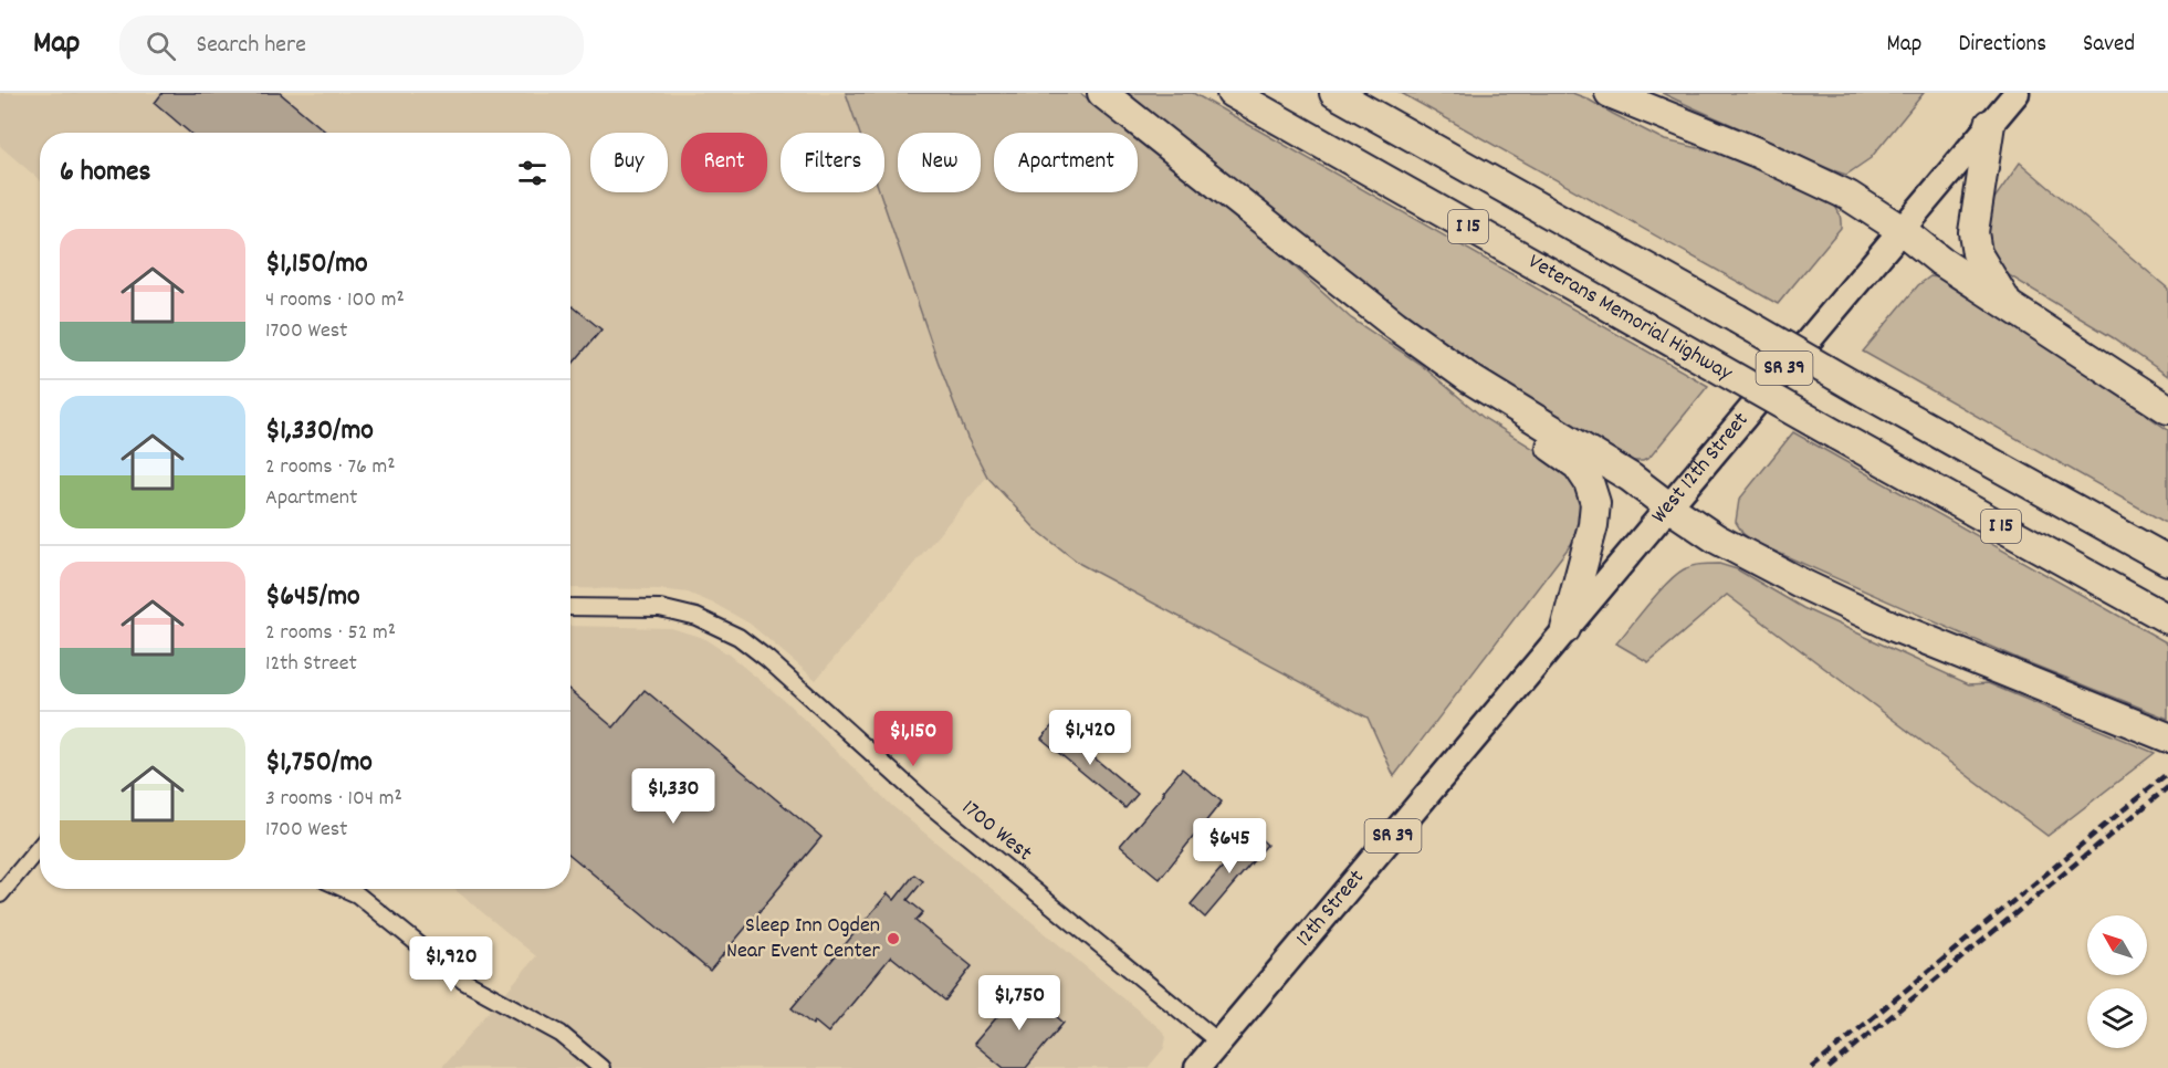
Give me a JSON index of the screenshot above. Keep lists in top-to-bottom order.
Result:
{
  "streets": {
    "highway": ["I 15", "Veterans Memorial Highway"],
    "main road": ["SR 39", "West 12th Street", "12th Street"],
    "street": ["1700 West"]
  },
  "crossings": [
    ["SR 39", "West 12th Street"],
    ["West 12th Street", "12th Street"],
    ["1700 West", "12th Street"]
  ],
  "places": ["Sleep Inn Ogden Near Event Center"],
  "north": "top left",
  "page": {
    "header": "Map",
    "search": "Search here",
    "nav": ["Map", "Directions", "Saved"],
    "chip": [
      "Buy",
      "Rent",
      "Filters",
      "New",
      "Apartment"
    ],
    "heading": "6 homes",
    "list": [
      {
        "name": "$1,150/mo",
        "note": "4 rooms · 100 m² · 1700 West"
      },
      {
        "name": "$1,330/mo",
        "note": "2 rooms · 76 m² · Apartment"
      },
      {
        "name": "$645/mo",
        "note": "2 rooms · 52 m² · 12th Street"
      },
      {
        "name": "$1,750/mo",
        "note": "3 rooms · 104 m² · 1700 West"
      }
    ],
    "price": [
      "$1,420",
      "$1,150",
      "$1,330",
      "$645",
      "$1,920",
      "$1,750"
    ]
  }
}
